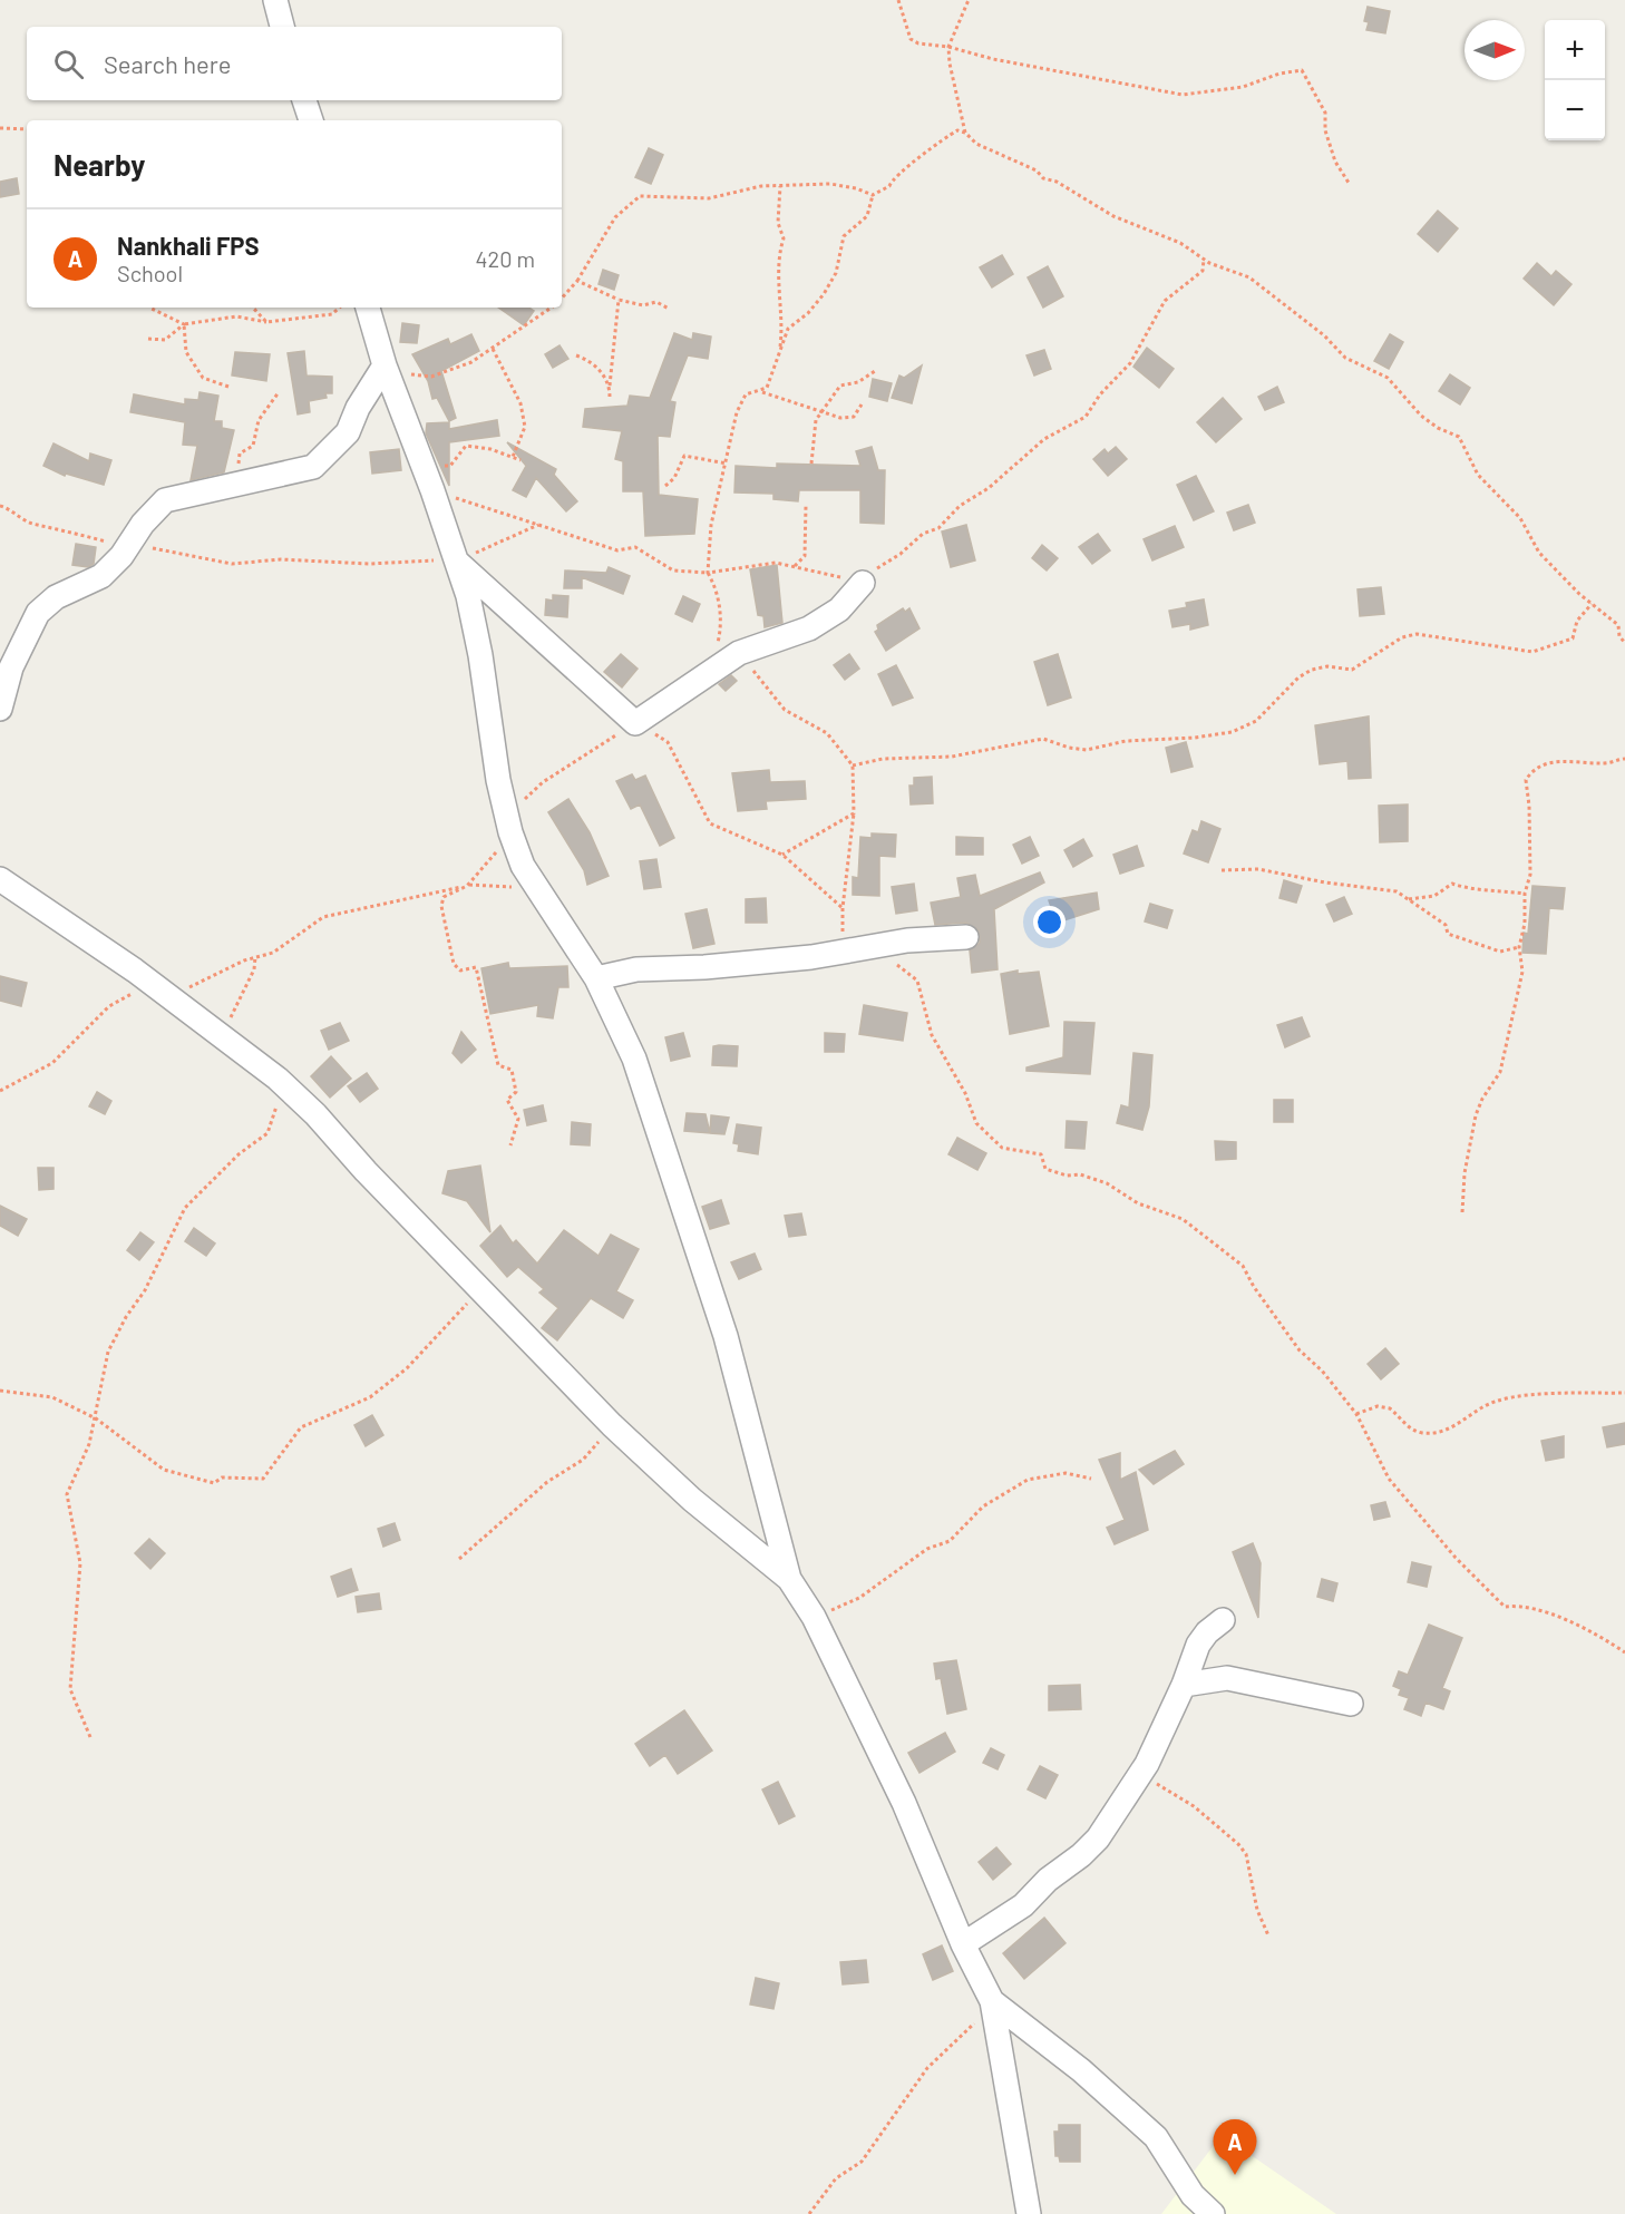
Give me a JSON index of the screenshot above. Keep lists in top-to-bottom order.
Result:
{
  "north": "right",
  "page": {
    "map_buttons": ["+", "−"],
    "search": "Search here",
    "heading": "Nearby",
    "list": [
      {
        "mark": "A",
        "name": "Nankhali FPS",
        "note": "School",
        "value": "420 m"
      }
    ],
    "pins": "A"
  }
}
